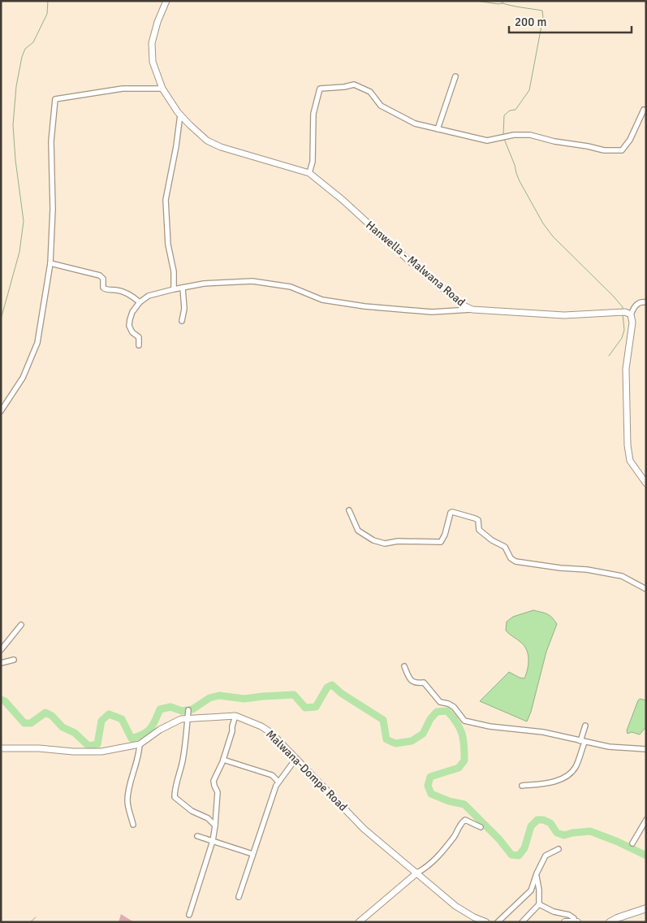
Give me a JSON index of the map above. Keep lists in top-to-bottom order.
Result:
{
  "streets": {
    "street": ["Hanwella - Malwana Road", "Malwana-Dompe Road"]
  },
  "scale_bar": "200 m"
}
